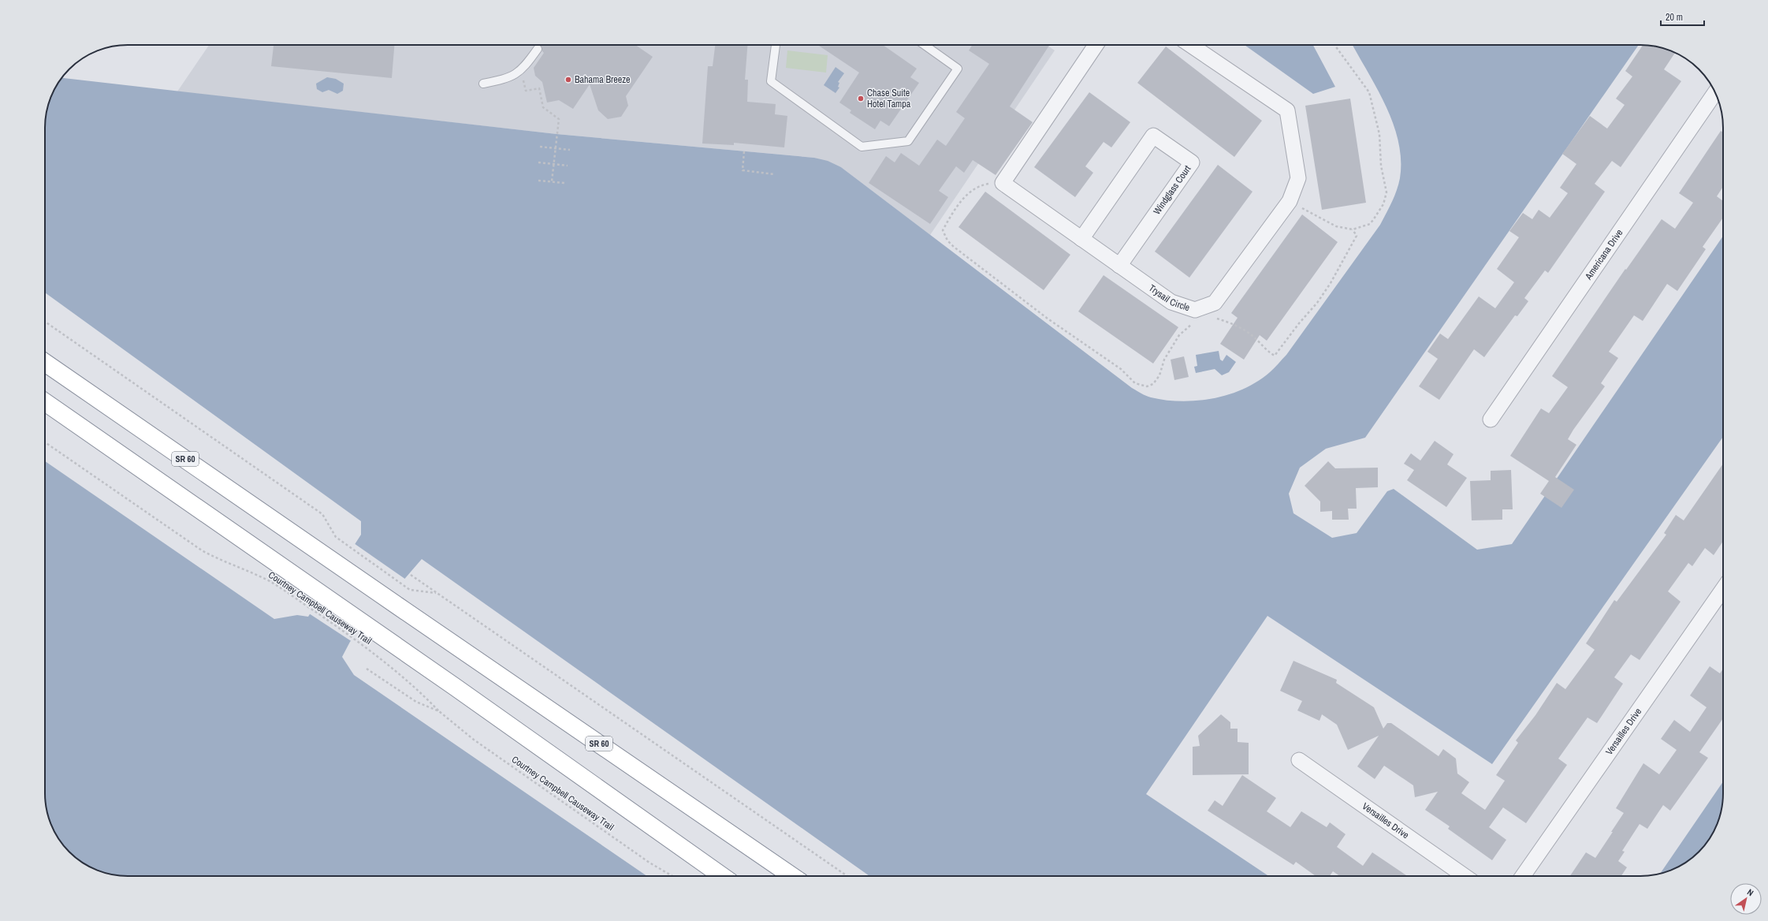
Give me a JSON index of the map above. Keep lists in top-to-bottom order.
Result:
{
  "streets": {
    "highway": ["SR 60"],
    "street": [
      "Windglass Court",
      "Americana Drive",
      "Trysail Circle",
      "Versailles Drive"
    ],
    "path": ["Courtney Campbell Causeway Trail"]
  },
  "crossings": [
    ["Windglass Court", "Trysail Circle"]
  ],
  "places": ["Bahama Breeze", "Chase Suite Hotel Tampa"],
  "scale_bar": "20 m",
  "north": "top right"
}
